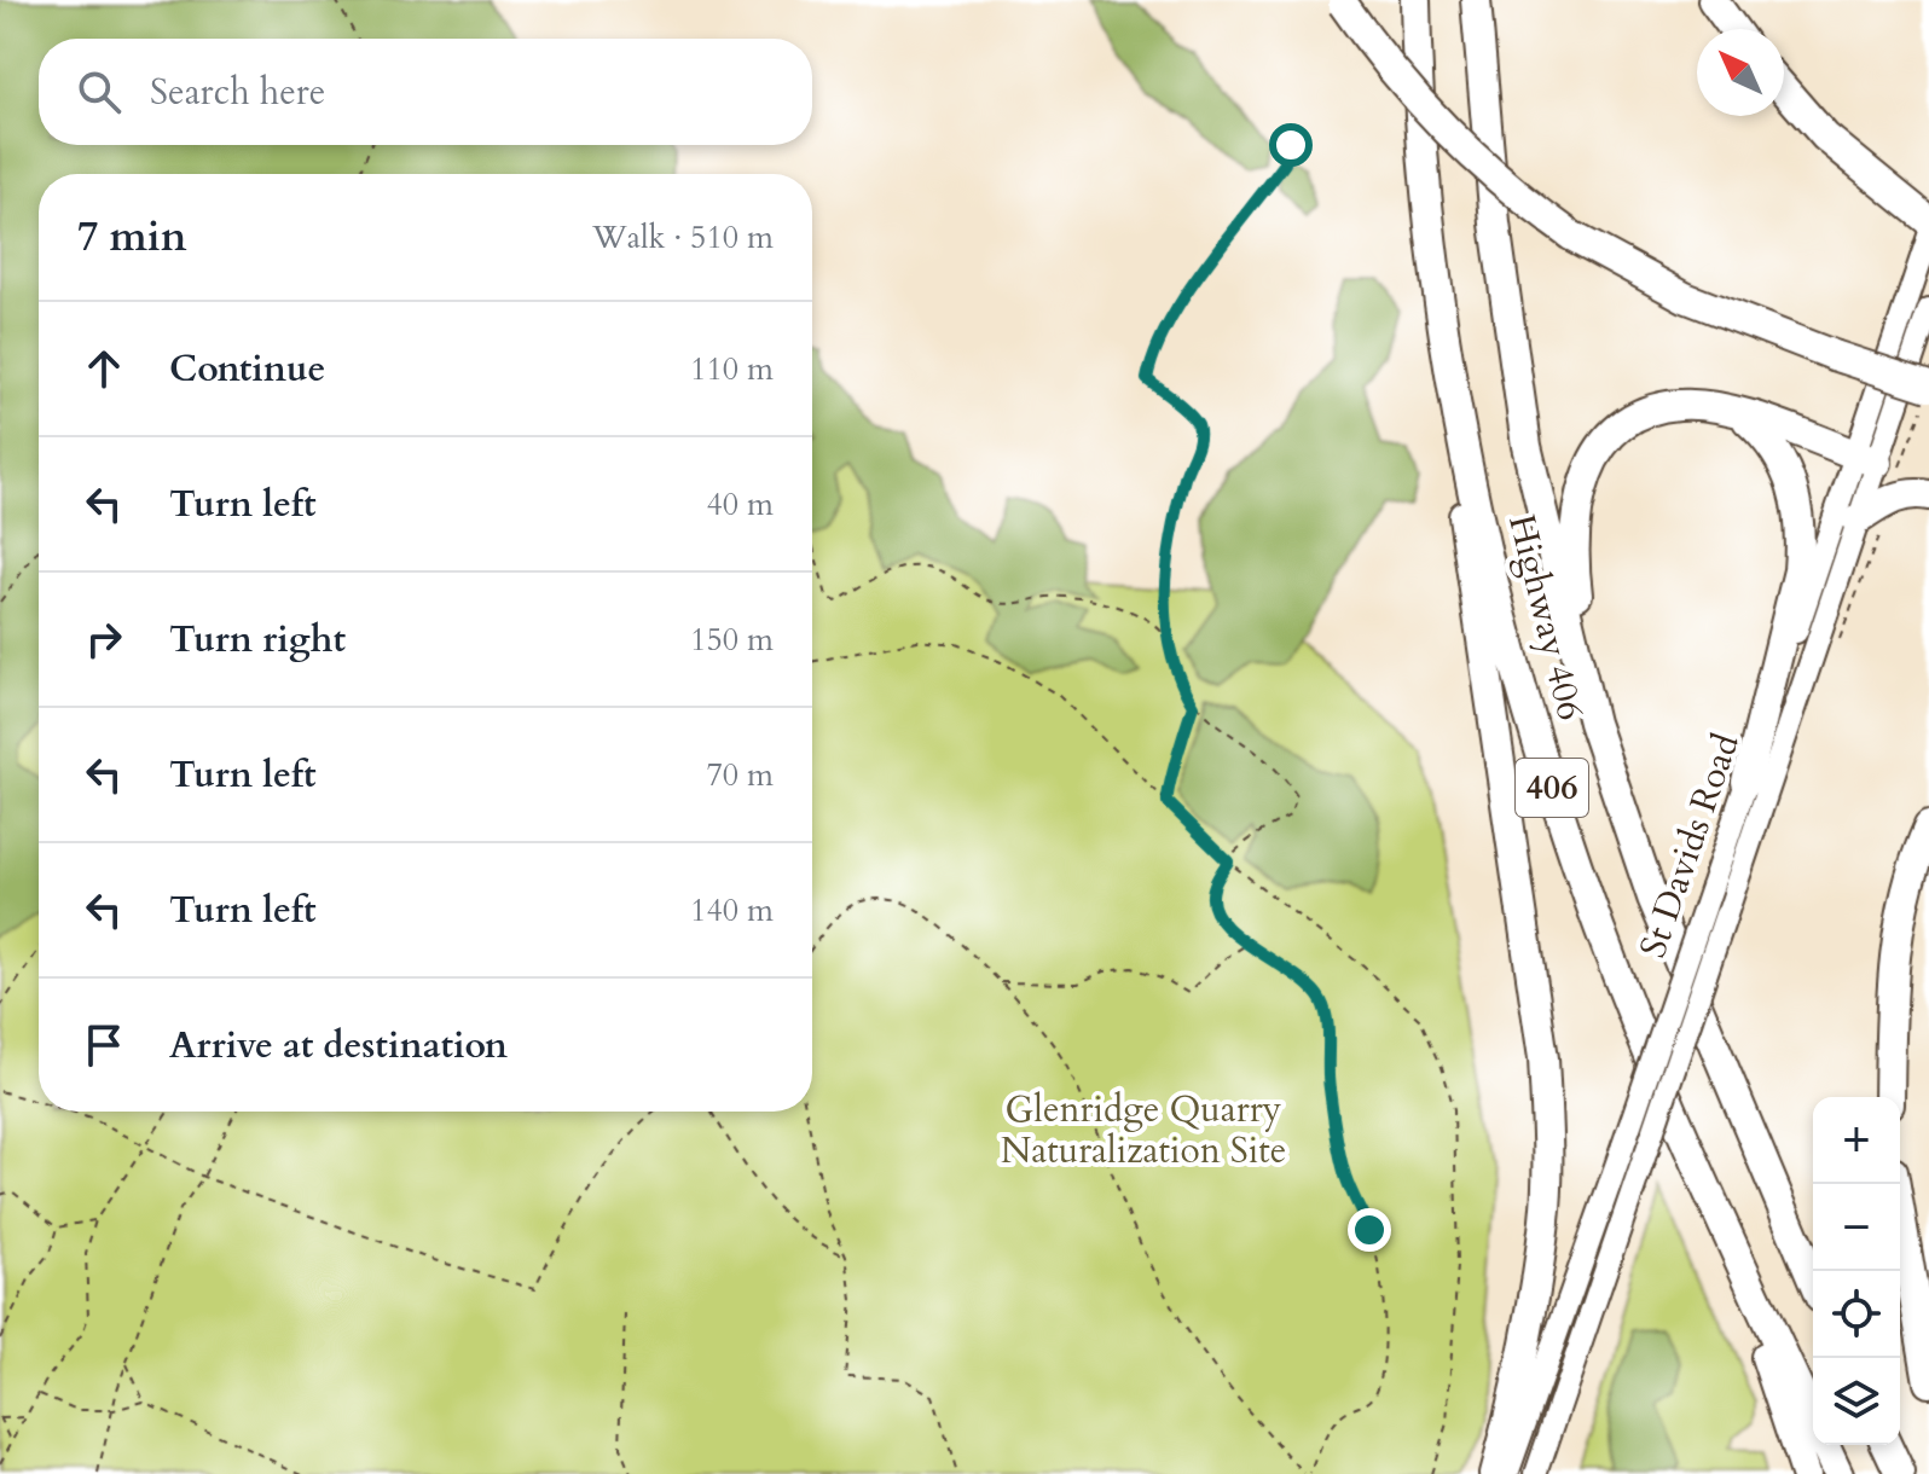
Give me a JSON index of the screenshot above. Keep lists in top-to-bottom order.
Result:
{
  "streets": {
    "highway": ["Highway 406", "406"],
    "main road": ["St Davids Road"]
  },
  "parks": ["Glenridge Quarry Naturalization Site"],
  "north": "top left",
  "page": {
    "search": "Search here",
    "heading": ["7 min", "Walk · 510 m"],
    "list": [
      ["Continue", "110 m"],
      ["Turn left", "40 m"],
      ["Turn right", "150 m"],
      ["Turn left", "70 m"],
      ["Turn left", "140 m"],
      "Arrive at destination"
    ],
    "map_buttons": ["+", "−"]
  }
}
